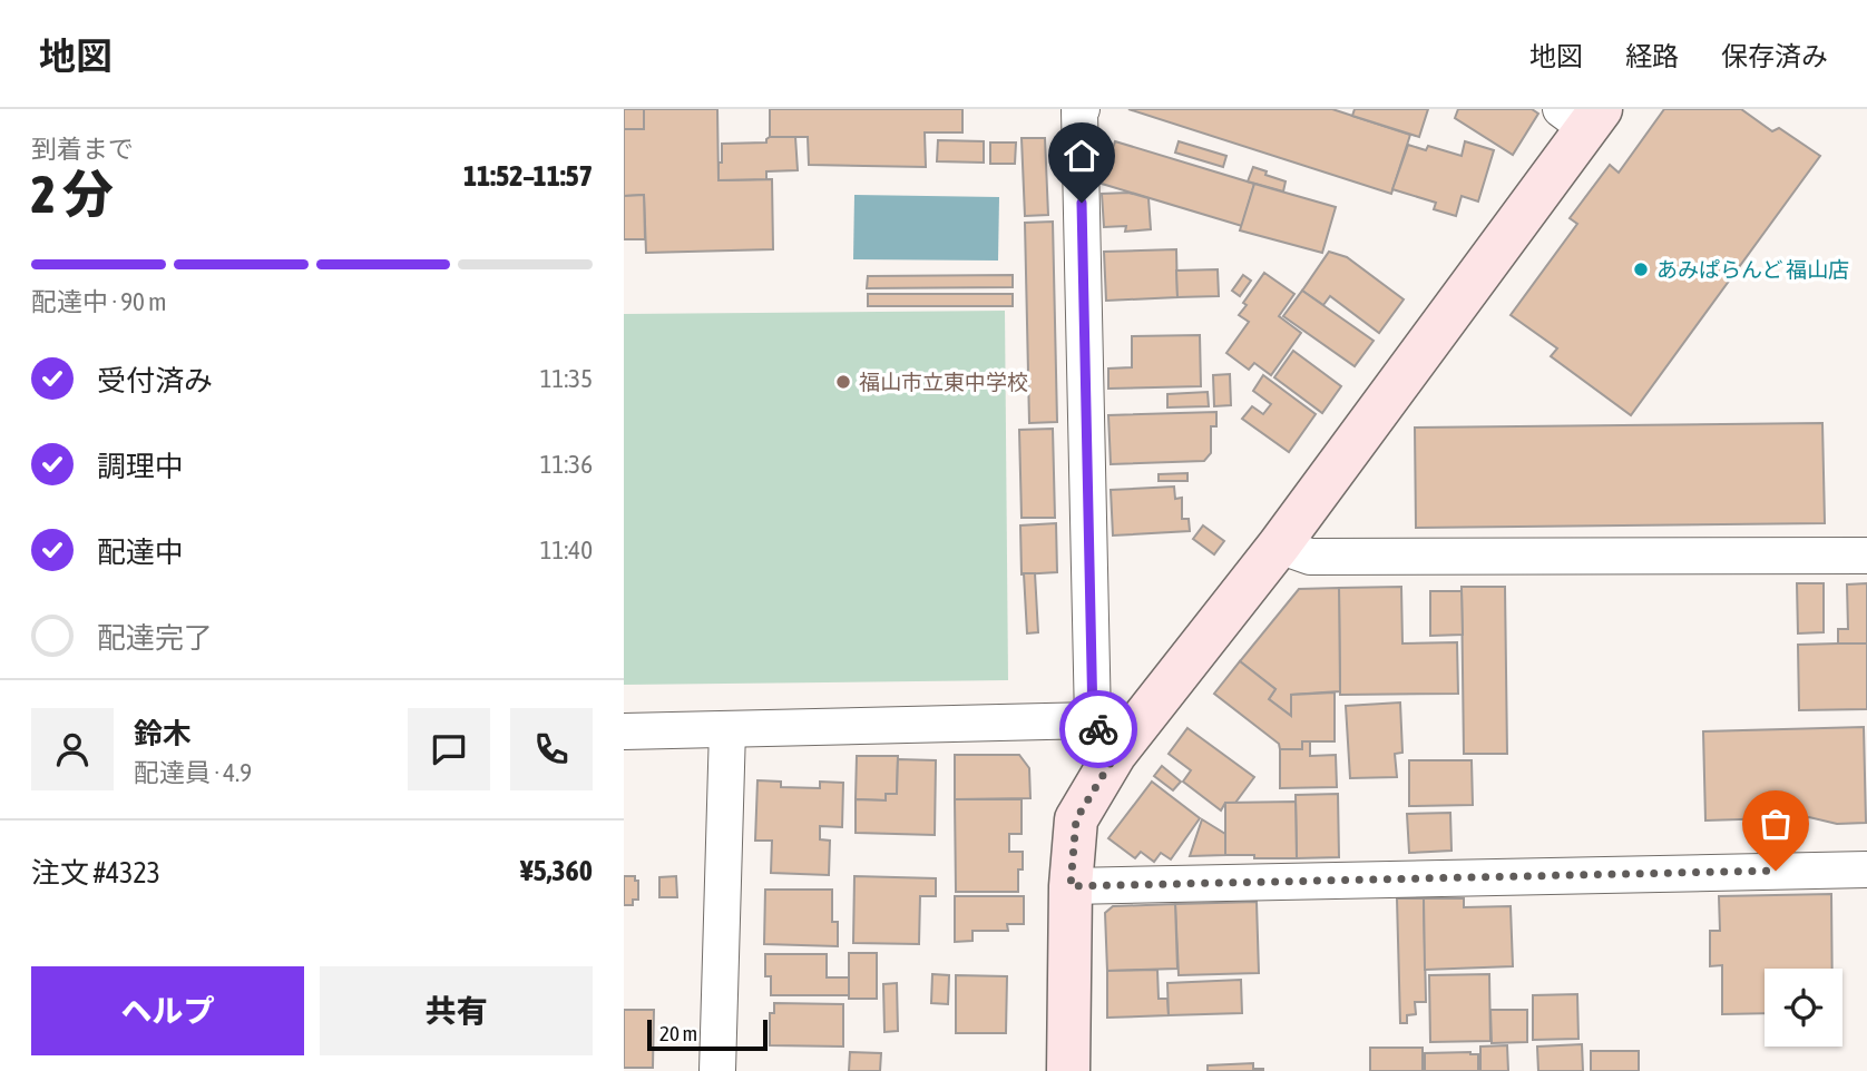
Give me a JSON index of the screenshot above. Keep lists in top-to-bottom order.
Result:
{
  "places": ["あみぱらんど 福山店", "福山市立東中学校"],
  "scale_bar": "20 m",
  "page": {
    "header": "地図",
    "nav": ["地図", "経路", "保存済み"],
    "heading": ["2 分", "到着まで", "11:52–11:57"],
    "panel": [
      "鈴木",
      "配達員 · 4.9",
      "注文 #4323",
      "¥5,360"
    ],
    "bar": "配達中 · 90 m",
    "list": [
      ["受付済み", "11:35"],
      ["調理中", "11:36"],
      ["配達中", "11:40"],
      "配達完了"
    ],
    "buttons": ["ヘルプ", "共有"],
    "scale": "20 m"
  }
}
